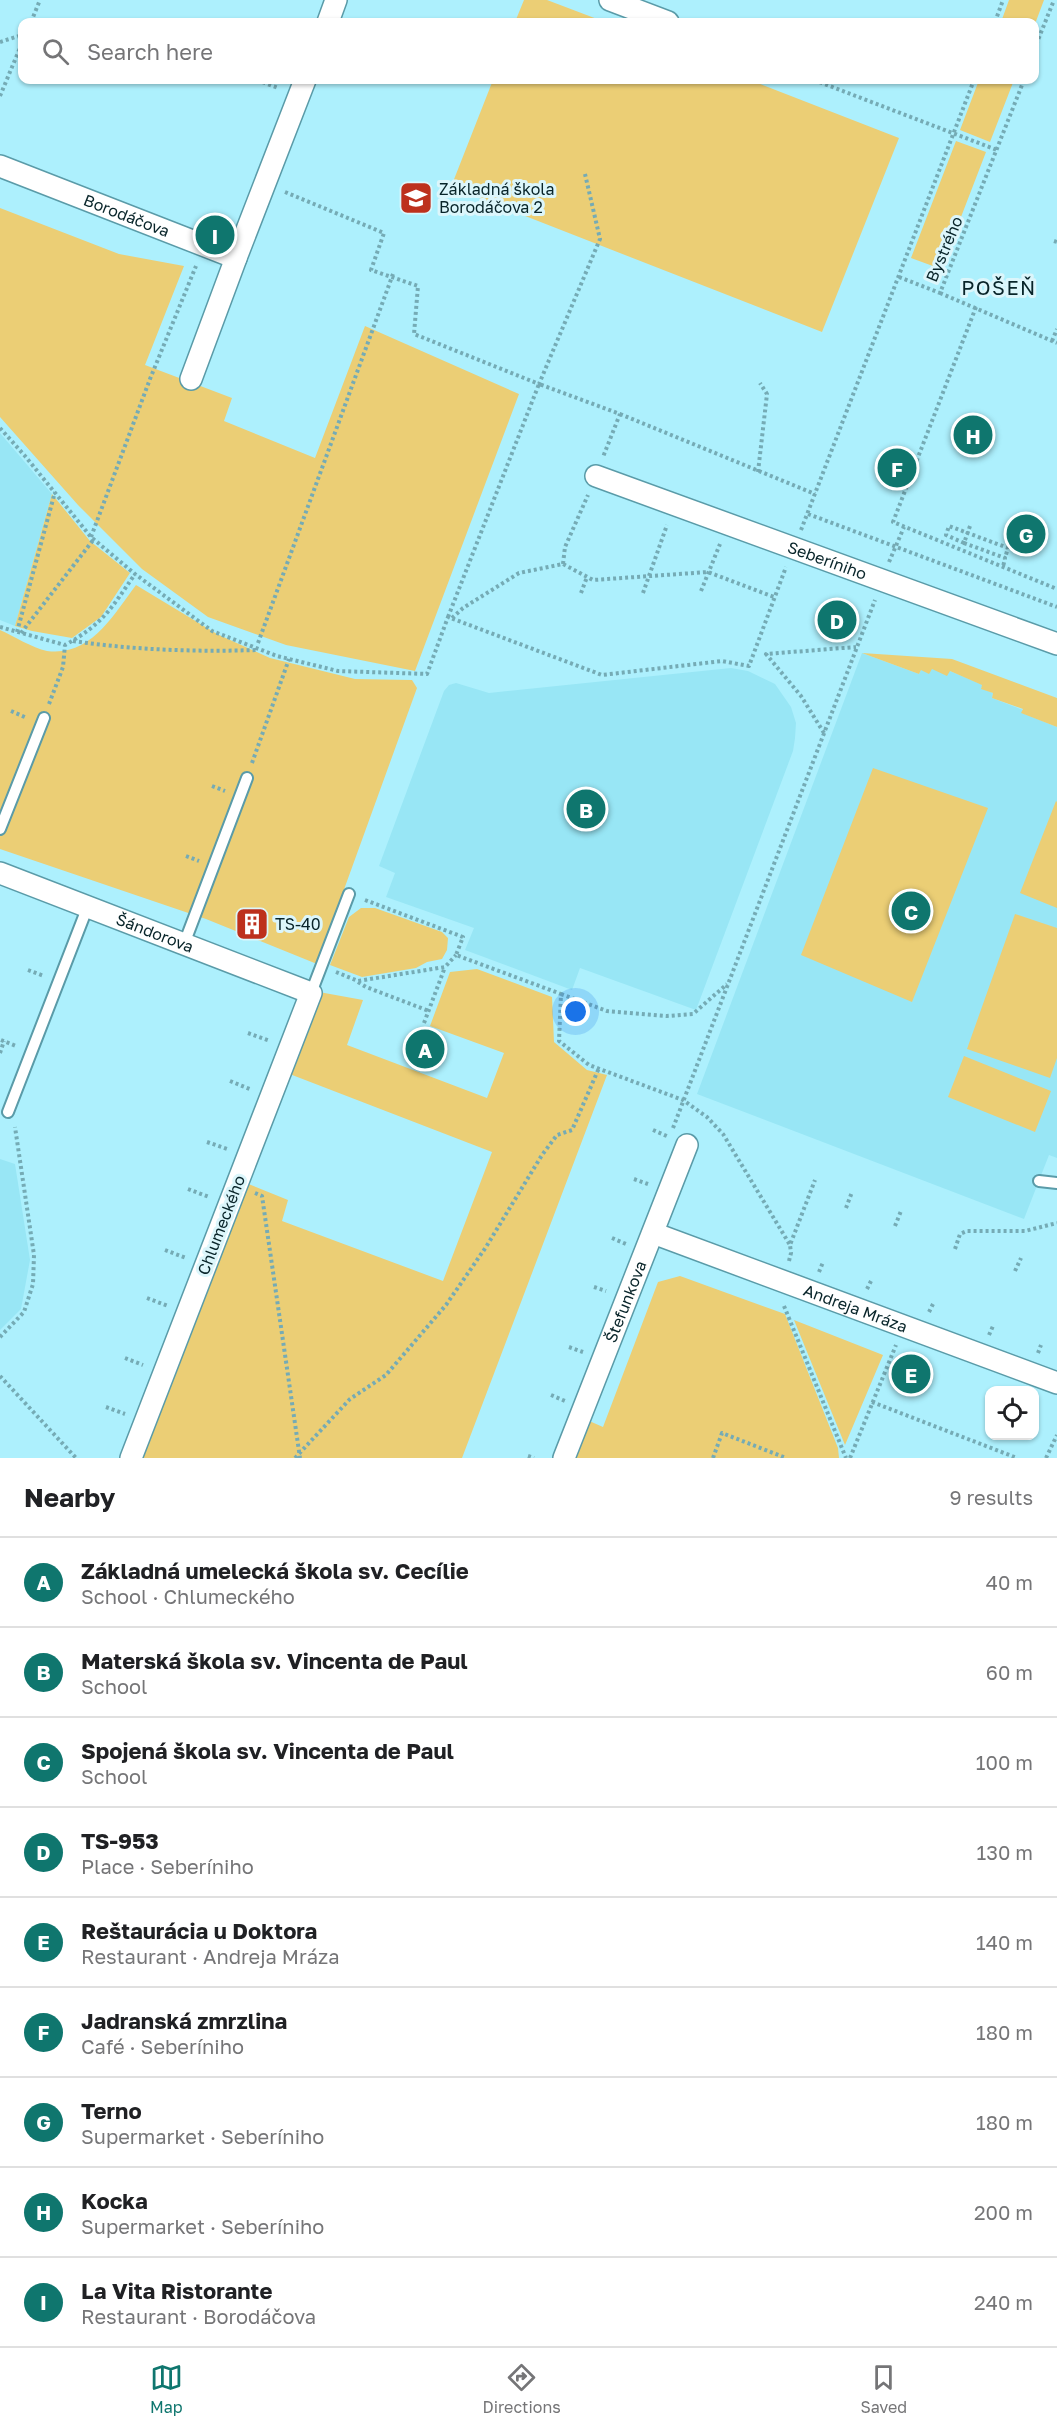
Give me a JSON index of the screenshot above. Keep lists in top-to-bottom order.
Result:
{
  "streets": {
    "street": [
      "Borodáčova",
      "Seberíniho",
      "Šándorova",
      "Chlumeckého",
      "Štefunkova",
      "Andreja Mráza"
    ],
    "path": ["Bystrého"]
  },
  "crossings": [
    ["Šándorova", "Chlumeckého"],
    ["Štefunkova", "Andreja Mráza"]
  ],
  "districts": ["POŠEŇ"],
  "places": {
    "school or university": ["Základná škola Borodáčova 2"],
    "building": ["TS-40"]
  },
  "page": {
    "search": "Search here",
    "pins": [
      "I",
      "H",
      "F",
      "G",
      "D",
      "B",
      "C",
      "A",
      "E"
    ],
    "heading": ["Nearby", "9 results"],
    "list": [
      {
        "mark": "A",
        "name": "Základná umelecká škola sv. Cecílie",
        "note": "School · Chlumeckého",
        "value": "40 m"
      },
      {
        "mark": "B",
        "name": "Materská škola sv. Vincenta de Paul",
        "note": "School",
        "value": "60 m"
      },
      {
        "mark": "C",
        "name": "Spojená škola sv. Vincenta de Paul",
        "note": "School",
        "value": "100 m"
      },
      {
        "mark": "D",
        "name": "TS-953",
        "note": "Place · Seberíniho",
        "value": "130 m"
      },
      {
        "mark": "E",
        "name": "Reštaurácia u Doktora",
        "note": "Restaurant · Andreja Mráza",
        "value": "140 m"
      },
      {
        "mark": "F",
        "name": "Jadranská zmrzlina",
        "note": "Café · Seberíniho",
        "value": "180 m"
      },
      {
        "mark": "G",
        "name": "Terno",
        "note": "Supermarket · Seberíniho",
        "value": "180 m"
      },
      {
        "mark": "H",
        "name": "Kocka",
        "note": "Supermarket · Seberíniho",
        "value": "200 m"
      },
      {
        "mark": "I",
        "name": "La Vita Ristorante",
        "note": "Restaurant · Borodáčova",
        "value": "240 m"
      }
    ],
    "nav": ["Map", "Directions", "Saved"]
  }
}
